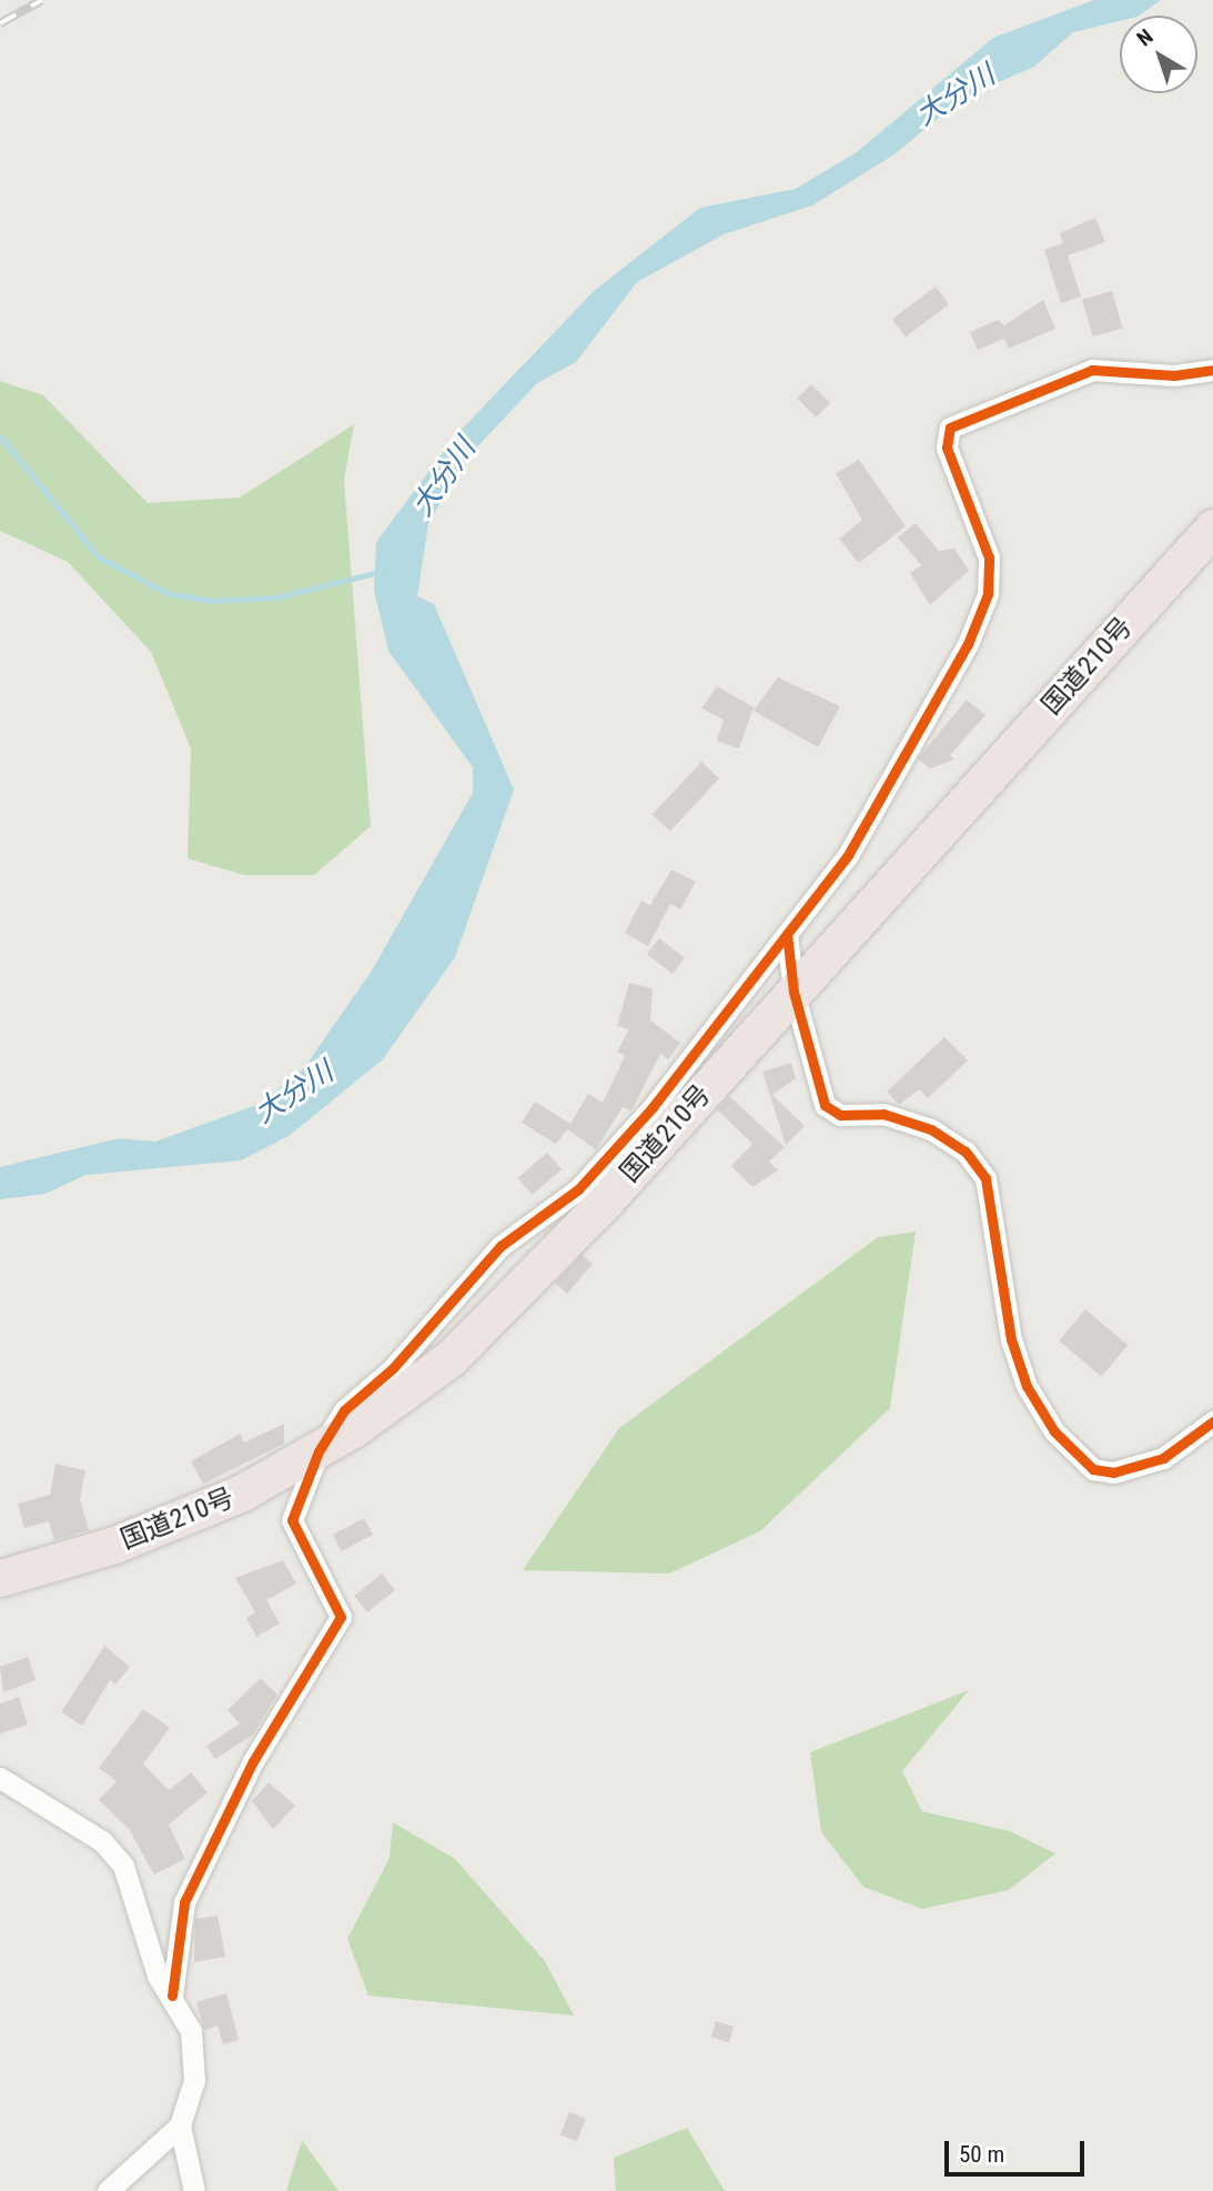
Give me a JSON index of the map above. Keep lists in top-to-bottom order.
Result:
{
  "streets": {
    "highway": ["国道210号"]
  },
  "water": ["大分川"],
  "scale_bar": "50 m",
  "north": "top left"
}
